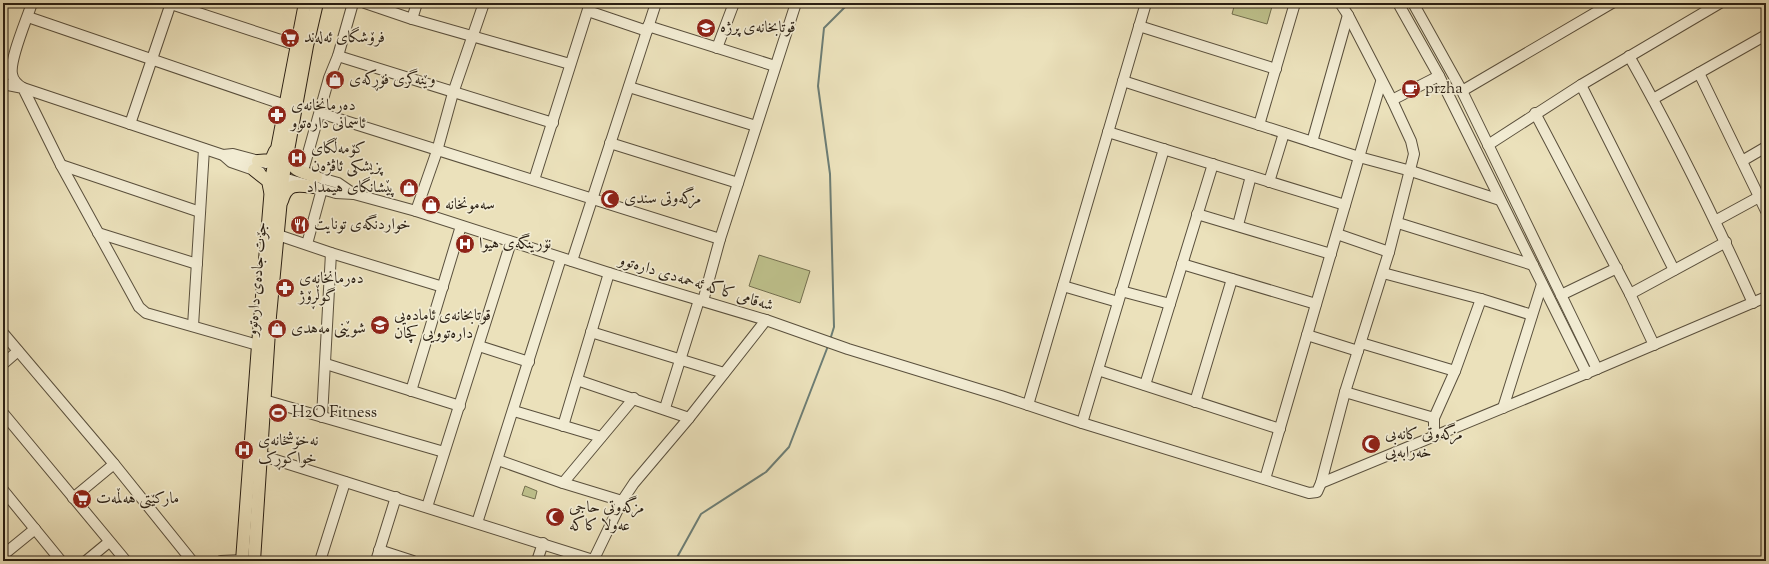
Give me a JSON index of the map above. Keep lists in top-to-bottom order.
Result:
{
  "streets": {
    "main road": ["جۆت جادەی دارەتوو"],
    "street": ["شەقامی کاکە ئەحمەدی دارەتوو"]
  },
  "crossings": [
    ["جۆت جادەی دارەتوو", "شەقامی کاکە ئەحمەدی دارەتوو"]
  ],
  "places": {
    "school or university": ["قوتابخانەی پرژە", "قوتابخانەی ئامادەیی دارەتوویی کچان"],
    "supermarket": ["فرۆشگای ئەلەند", "مارکێتی هەڵمەت"],
    "shop": [
      "وێنەگری فۆڕکەی",
      "پێشانگای هیمداد",
      "سەمونخانە",
      "شوێنی مەهدی"
    ],
    "cafe": ["przha"],
    "pharmacy": ["دەرمانخانەی ئاسمانی دارەتوو", "دەرمانخانەی گوڵڕۆژ"],
    "hospital": ["کۆمەڵگای پزیشکی ئاڤژەن", "نۆرینگەی هیوا", "نەخۆشخانەی خواکوڕک"],
    "mosque": ["مزگەوتی سندی", "مزگەوتی کانەبی خەرابەیی", "مزگەوتی حاجی عەولا کاکە"],
    "restaurant": ["خواردنگەی تونایت"],
    "sports": ["H2O Fitness"]
  }
}
